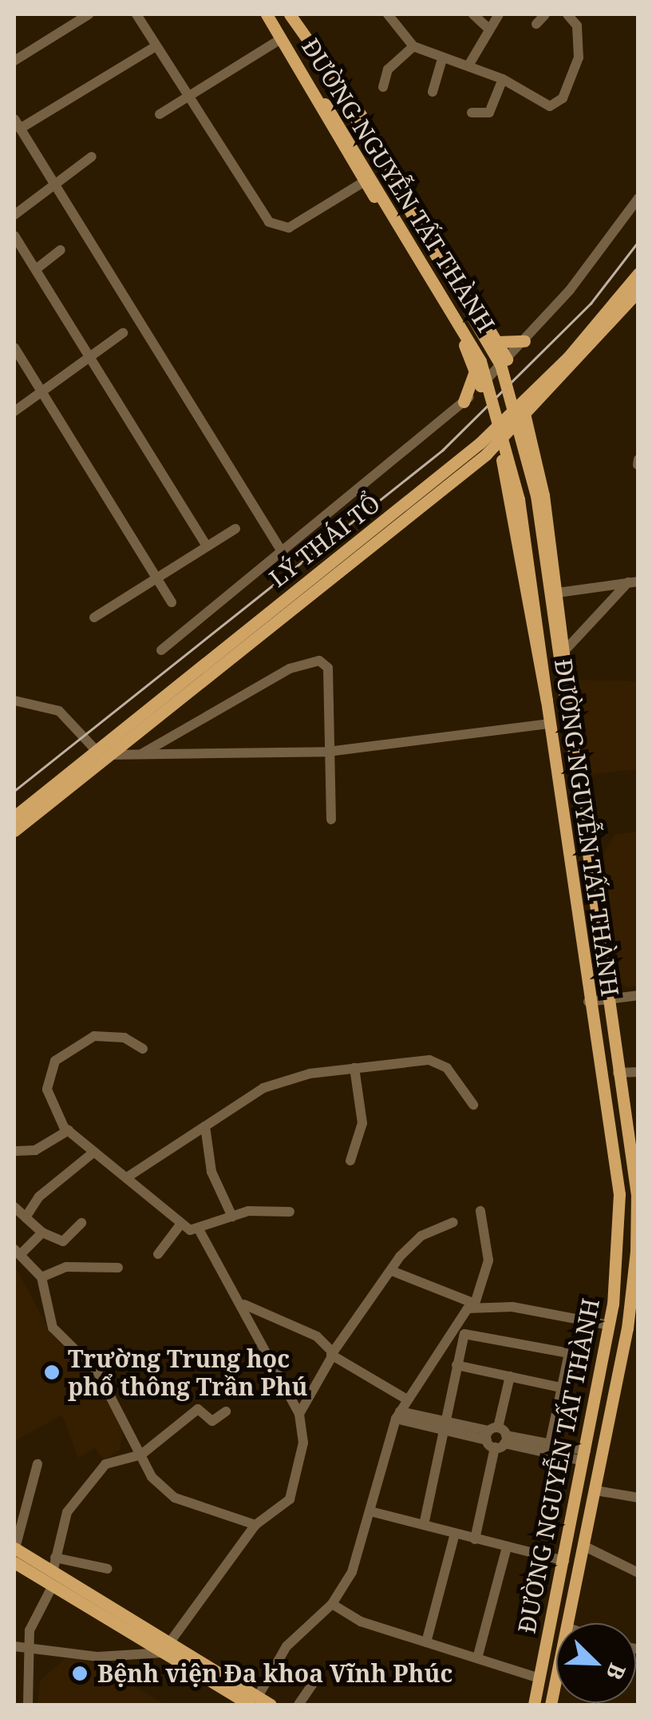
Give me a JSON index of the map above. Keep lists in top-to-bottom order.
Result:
{
  "streets": {
    "main road": ["ĐƯỜNG NGUYỄN TẤT THÀNH", "LÝ THÁI TỔ"]
  },
  "places": ["Trường Trung học phổ thông Trần Phú", "Bệnh viện Đa khoa Vĩnh Phúc"],
  "north": "bottom right"
}
